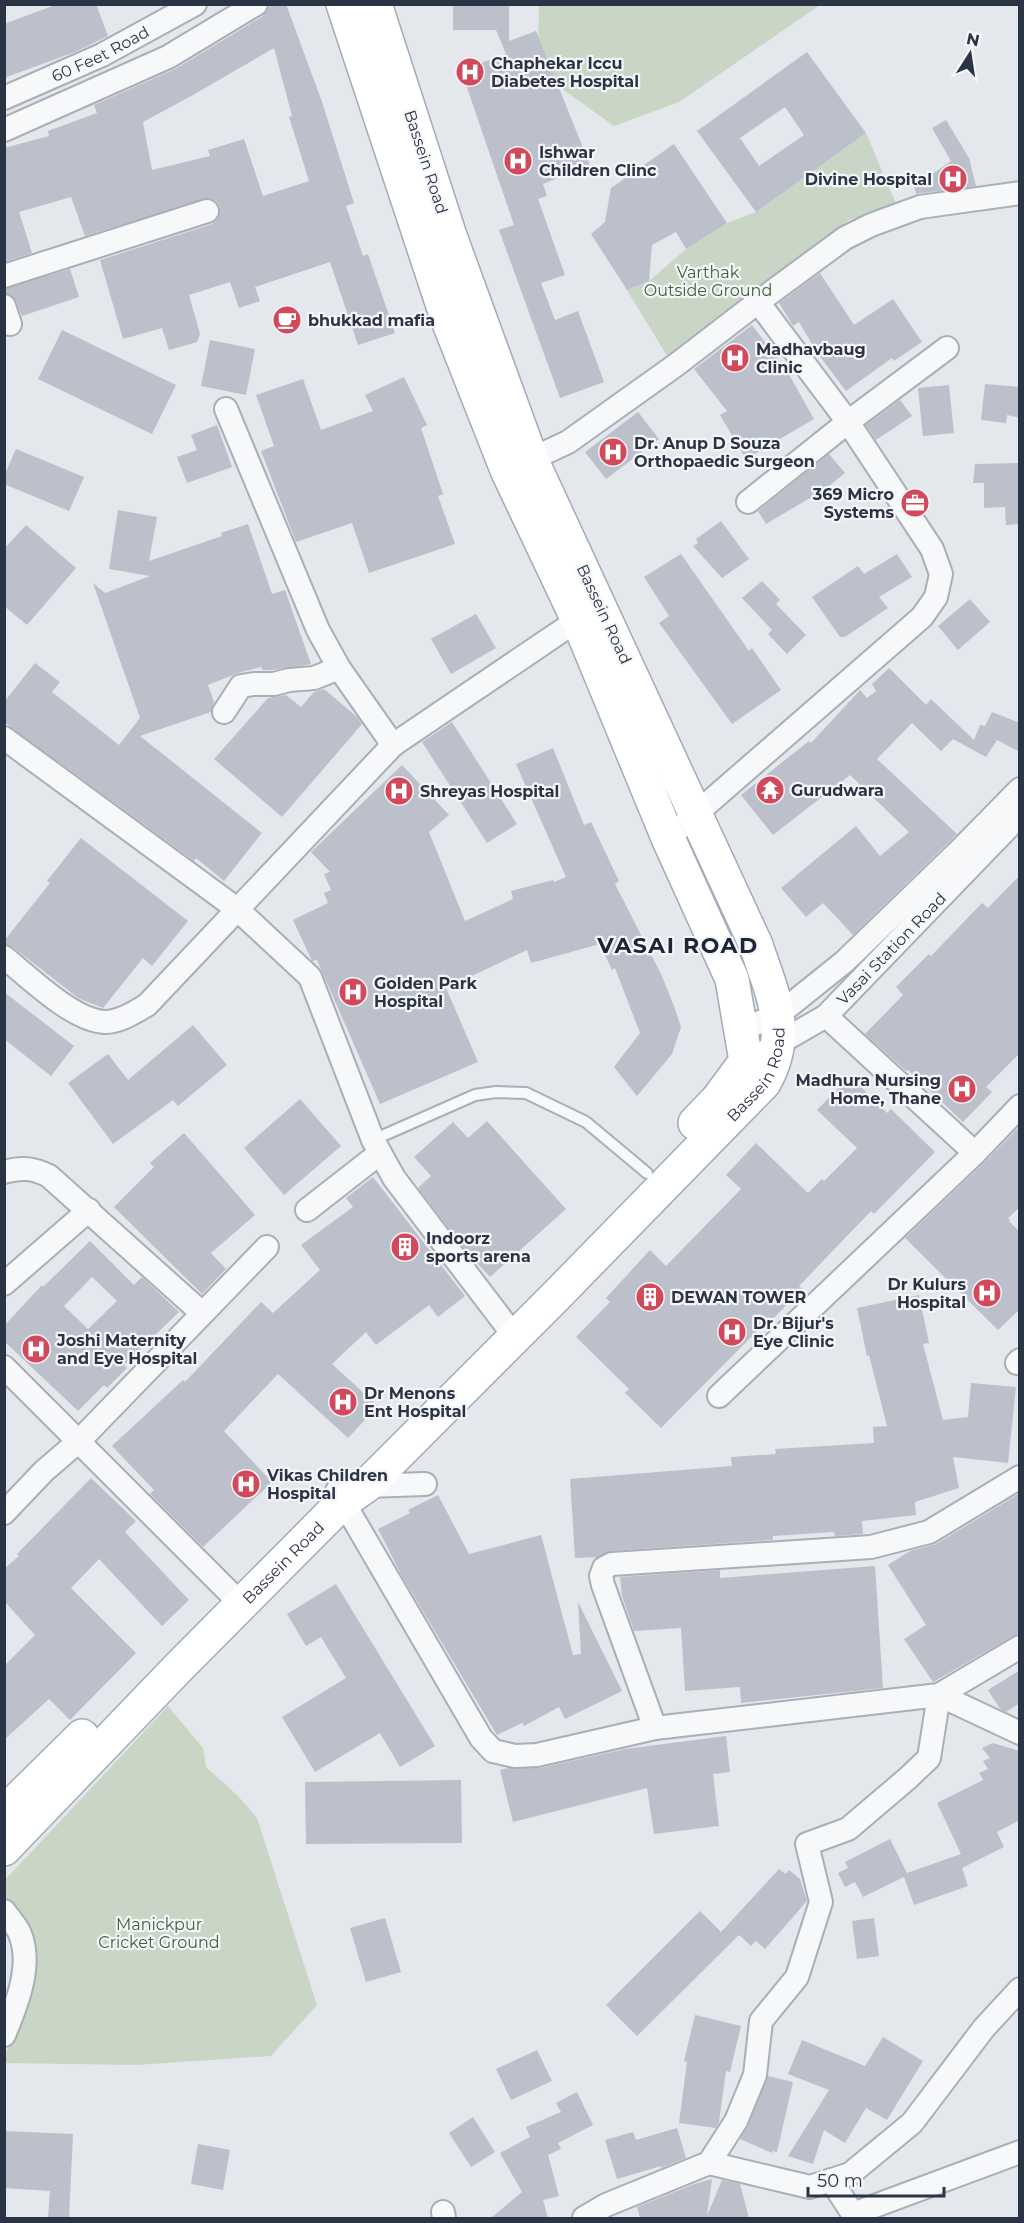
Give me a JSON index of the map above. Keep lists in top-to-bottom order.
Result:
{
  "streets": {
    "main road": ["Bassein Road"],
    "street": ["60 Feet Road", "Vasai Station Road"]
  },
  "crossings": [
    ["Bassein Road", "Vasai Station Road"]
  ],
  "districts": ["VASAI ROAD"],
  "parks": ["Varthak Outside Ground", "Manickpur Cricket Ground"],
  "places": {
    "hospital": [
      "Chaphekar Iccu Diabetes Hospital",
      "Ishwar Children Clinc",
      "Divine Hospital",
      "Madhavbaug Clinic",
      "Dr. Anup D Souza Orthopaedic Surgeon",
      "Shreyas Hospital",
      "Golden Park Hospital",
      "Madhura Nursing Home, Thane",
      "Dr Kulurs Hospital",
      "Dr. Bijur's Eye Clinic",
      "Joshi Maternity and Eye Hospital",
      "Dr Menons Ent Hospital",
      "Vikas Children Hospital"
    ],
    "cafe": ["bhukkad mafia"],
    "office": ["369 Micro Systems"],
    "temple": ["Gurudwara"],
    "building": ["Indoorz sports arena", "DEWAN TOWER"]
  },
  "scale_bar": "50 m",
  "north": "top"
}
